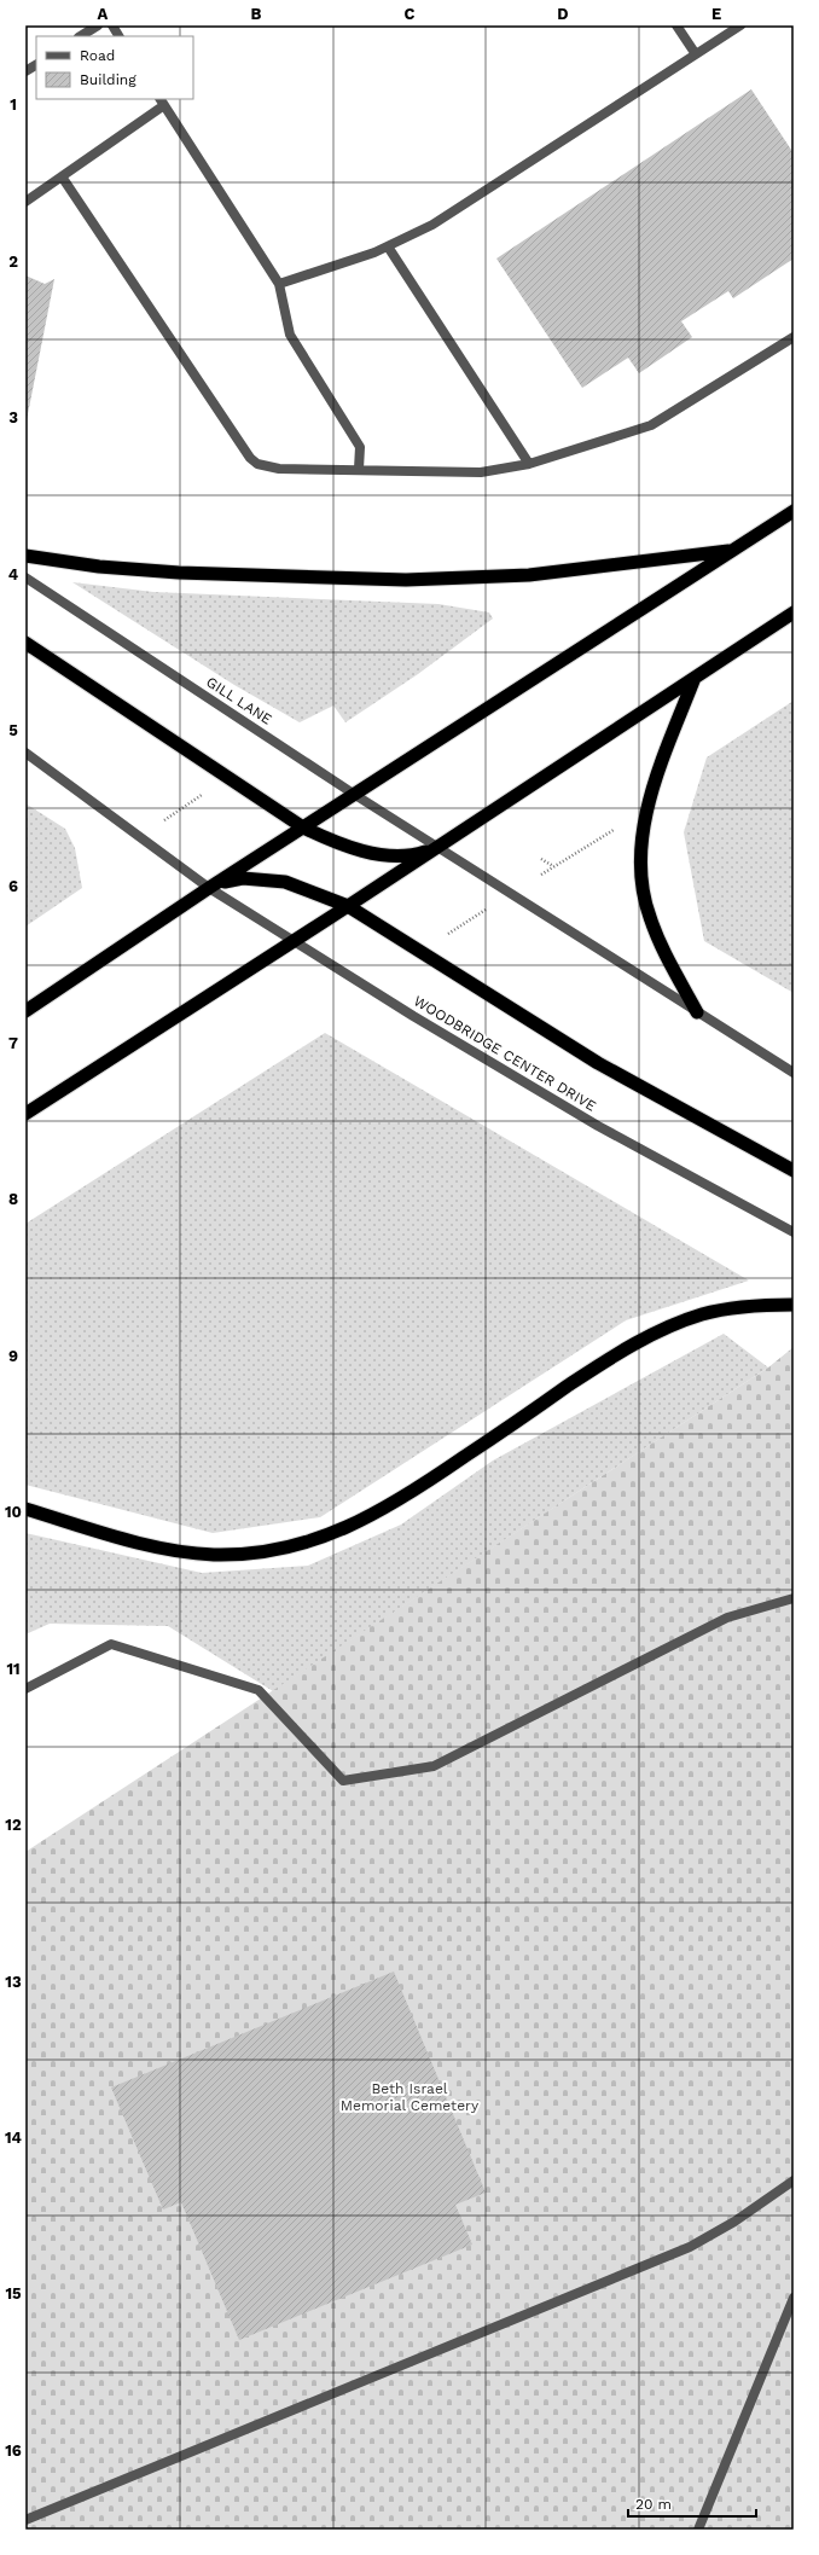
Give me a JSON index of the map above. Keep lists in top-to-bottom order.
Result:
{
  "streets": {
    "street": ["GILL LANE", "WOODBRIDGE CENTER DRIVE"]
  },
  "parks": ["Beth Israel Memorial Cemetery"],
  "legend": ["Road", "Building"],
  "scale_bar": "20 m",
  "grid": {
    "columns": [
      "A",
      "B",
      "C",
      "D",
      "E"
    ],
    "rows": [
      "1",
      "2",
      "3",
      "4",
      "5",
      "6",
      "7",
      "8",
      "9",
      "10",
      "11",
      "12",
      "13",
      "14",
      "15",
      "16"
    ]
  }
}
